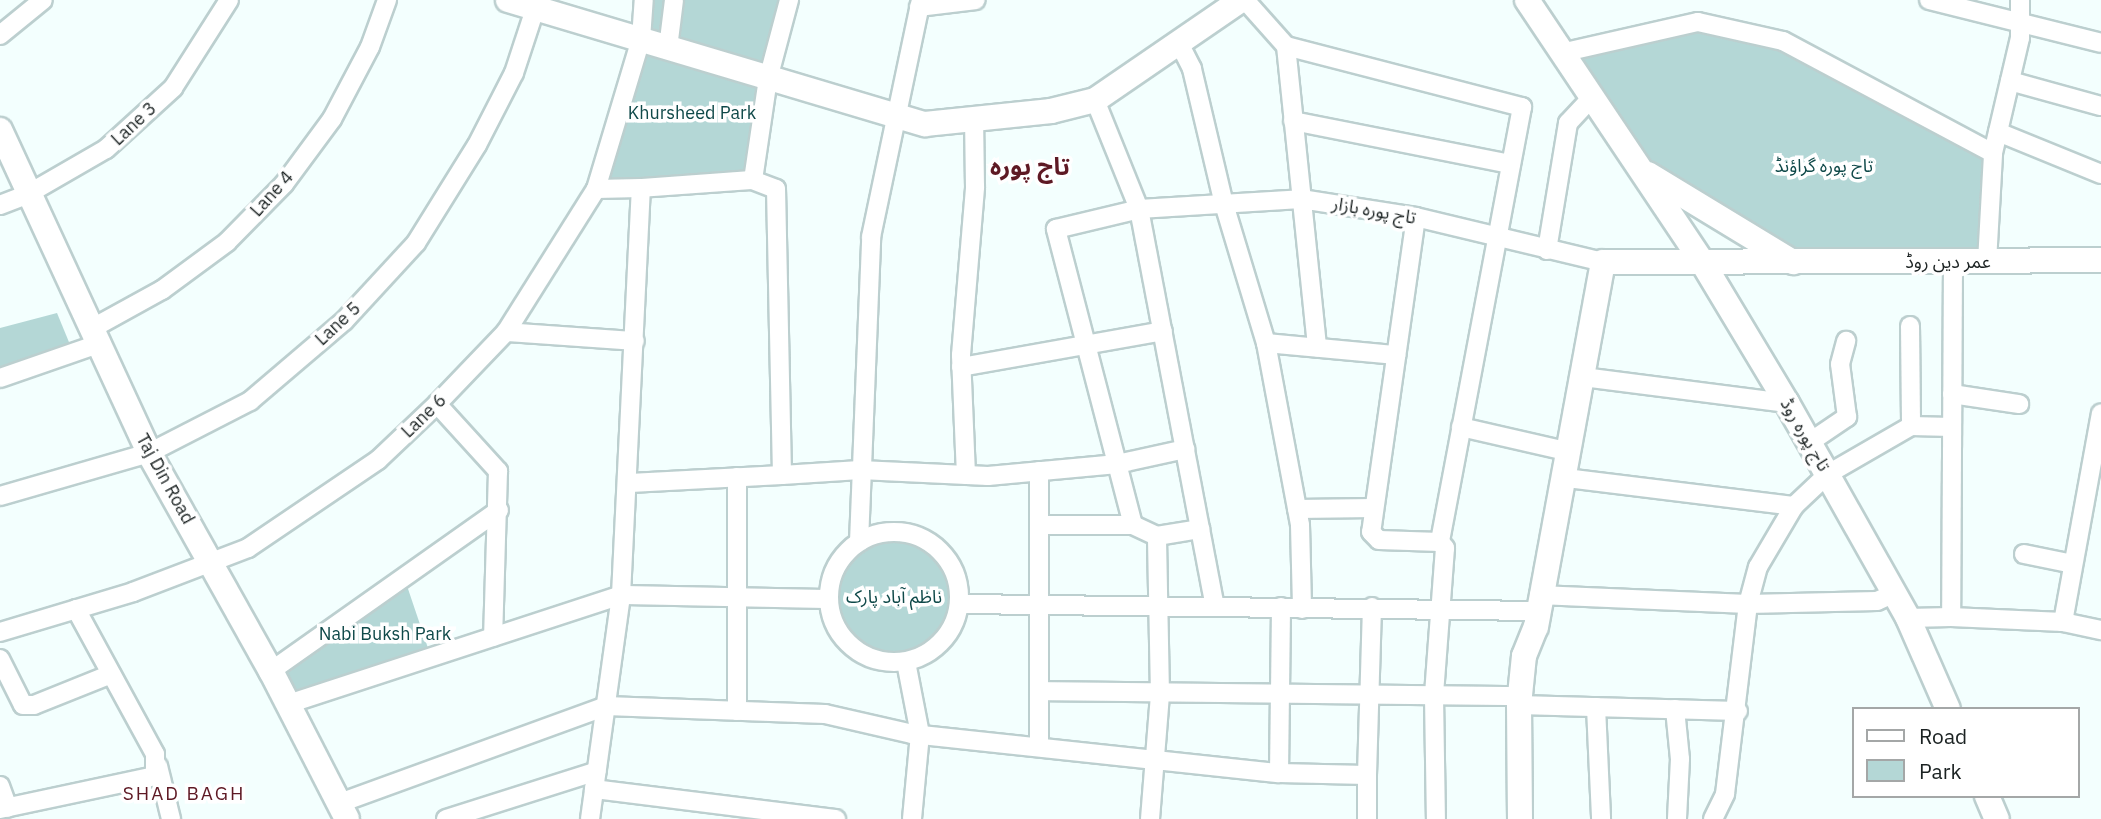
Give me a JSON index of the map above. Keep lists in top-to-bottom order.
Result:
{
  "streets": {
    "main road": ["عمر دین روڈ", "تاج پورہ روڈ", "Taj Din Road"],
    "street": [
      "Lane 3",
      "Lane 4",
      "تاج پورہ بازار",
      "Lane 5",
      "Lane 6"
    ]
  },
  "crossings": [
    ["Lane 3", "Taj Din Road"],
    ["Lane 4", "Taj Din Road"],
    ["تاج پورہ بازار", "عمر دین روڈ"],
    ["عمر دین روڈ", "تاج پورہ روڈ"],
    ["Lane 5", "Taj Din Road"],
    ["Lane 6", "Taj Din Road"]
  ],
  "districts": ["تاج پورہ", "SHAD BAGH"],
  "parks": [
    "Khursheed Park",
    "تاج پورہ گراؤنڈ",
    "ناظم آباد پارک",
    "Nabi Buksh Park"
  ],
  "legend": ["Road", "Park"]
}
